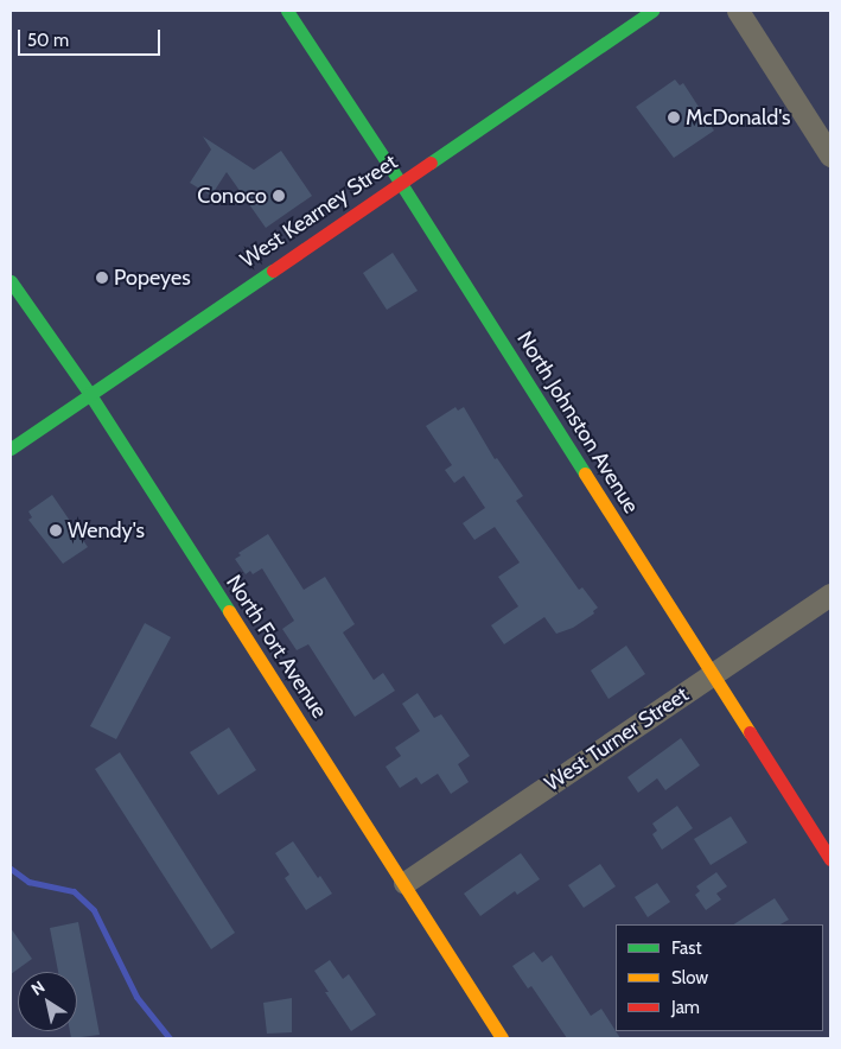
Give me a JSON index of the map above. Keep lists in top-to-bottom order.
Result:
{
  "streets": {
    "street": [
      "West Kearney Street",
      "North Johnston Avenue",
      "North Fort Avenue",
      "West Turner Street"
    ]
  },
  "crossings": [
    ["West Kearney Street", "North Johnston Avenue"],
    ["West Kearney Street", "North Fort Avenue"],
    ["North Johnston Avenue", "West Turner Street"],
    ["North Fort Avenue", "West Turner Street"]
  ],
  "places": [
    "McDonald's",
    "Conoco",
    "Popeyes",
    "Wendy's"
  ],
  "legend": ["Fast", "Slow", "Jam"],
  "scale_bar": "50 m",
  "north": "top left"
}
